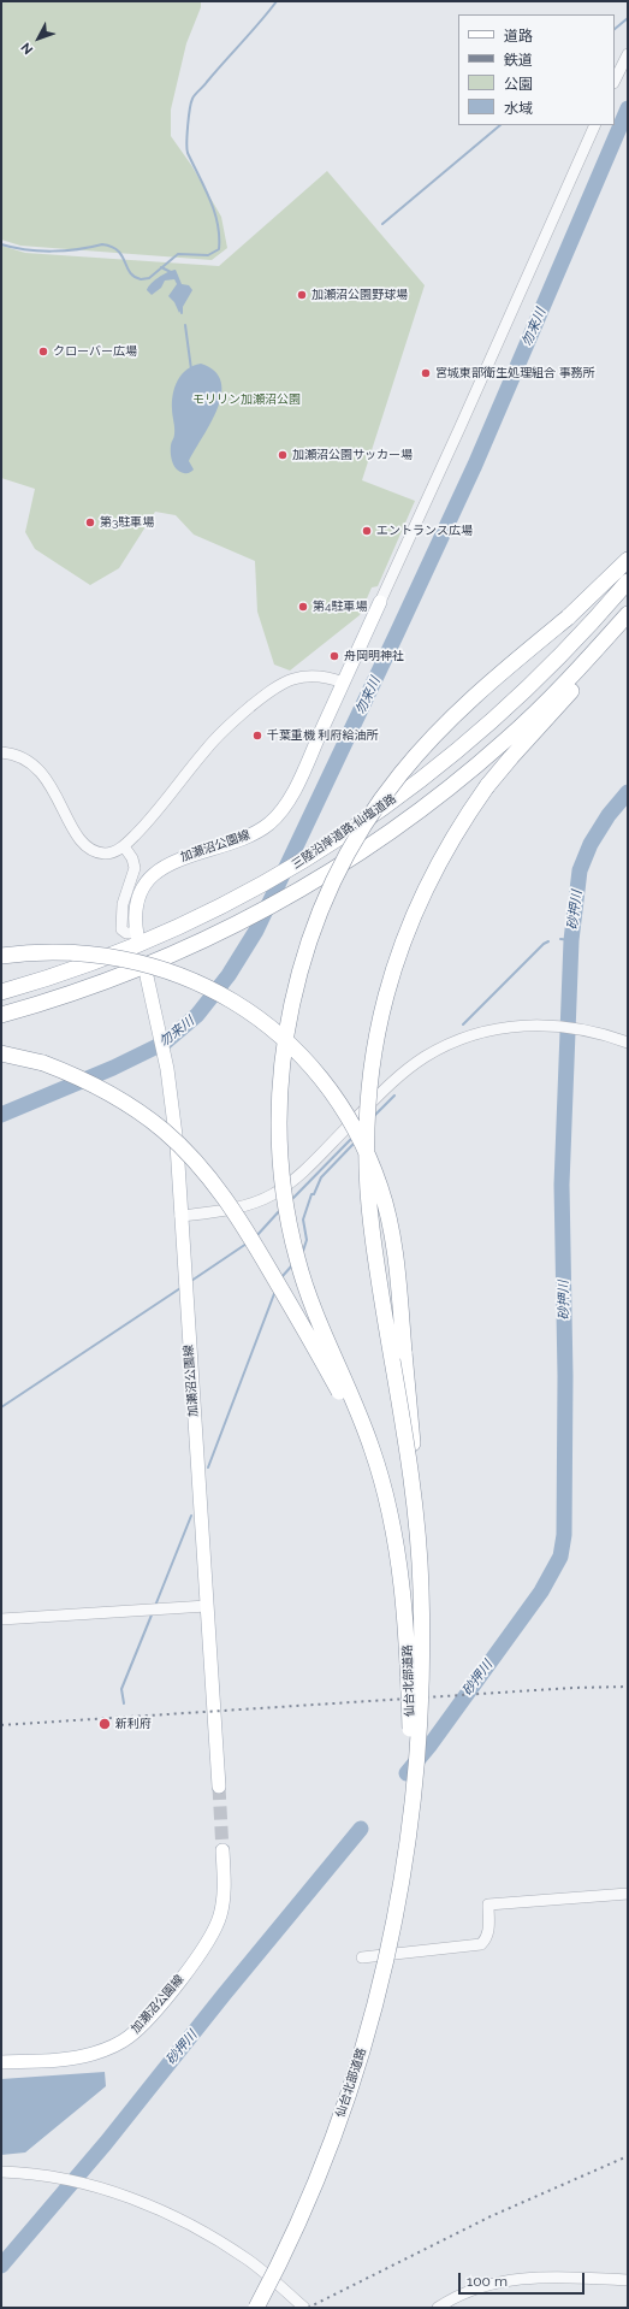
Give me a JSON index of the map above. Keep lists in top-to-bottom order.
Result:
{
  "streets": {
    "highway": ["三陸沿岸道路;仙塩道路", "仙台北部道路"],
    "main road": ["加瀬沼公園線"]
  },
  "crossings": [
    ["三陸沿岸道路;仙塩道路", "加瀬沼公園線"]
  ],
  "water": ["勿来川", "砂押川"],
  "parks": ["モリリン加瀬沼公園"],
  "places": [
    "加瀬沼公園野球場",
    "クローバー広場",
    "宮城東部衛生処理組合 事務所",
    "加瀬沼公園サッカー場",
    "第3駐車場",
    "エントランス広場",
    "第4駐車場",
    "舟岡明神社",
    "千葉重機 利府給油所",
    "新利府"
  ],
  "legend": [
    "道路",
    "鉄道",
    "公園",
    "水域"
  ],
  "scale_bar": "100 m",
  "north": "bottom left"
}
